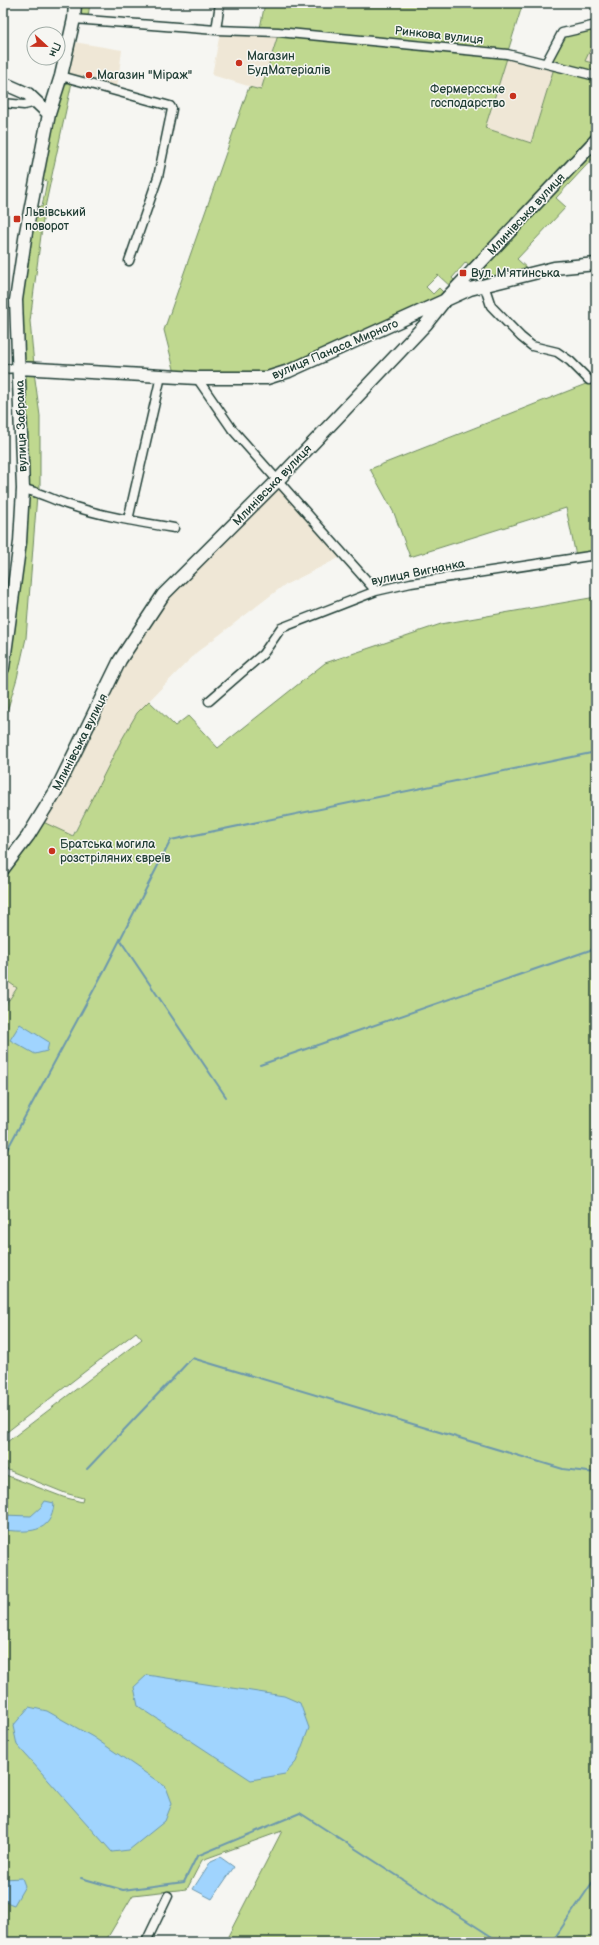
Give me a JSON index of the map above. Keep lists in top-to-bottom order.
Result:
{
  "streets": {
    "main road": ["Млинівська вулиця", "вулиця Панаса Мирного", "вулиця Забрама"],
    "street": ["Ринкова вулиця", "вулиця Вигнанка"]
  },
  "crossings": [
    ["Ринкова вулиця", "вулиця Забрама"],
    ["Млинівська вулиця", "вулиця Панаса Мирного"],
    ["вулиця Панаса Мирного", "вулиця Забрама"]
  ],
  "places": {
    "other": [
      "Магазин БудМатеріалів",
      "Магазин \"Міраж\"",
      "Фермерсське господарство",
      "Братська могила розстріляних євреїв"
    ],
    "transit": ["Львівський поворот", "Вул. М'ятинська"]
  },
  "north": "right"
}
